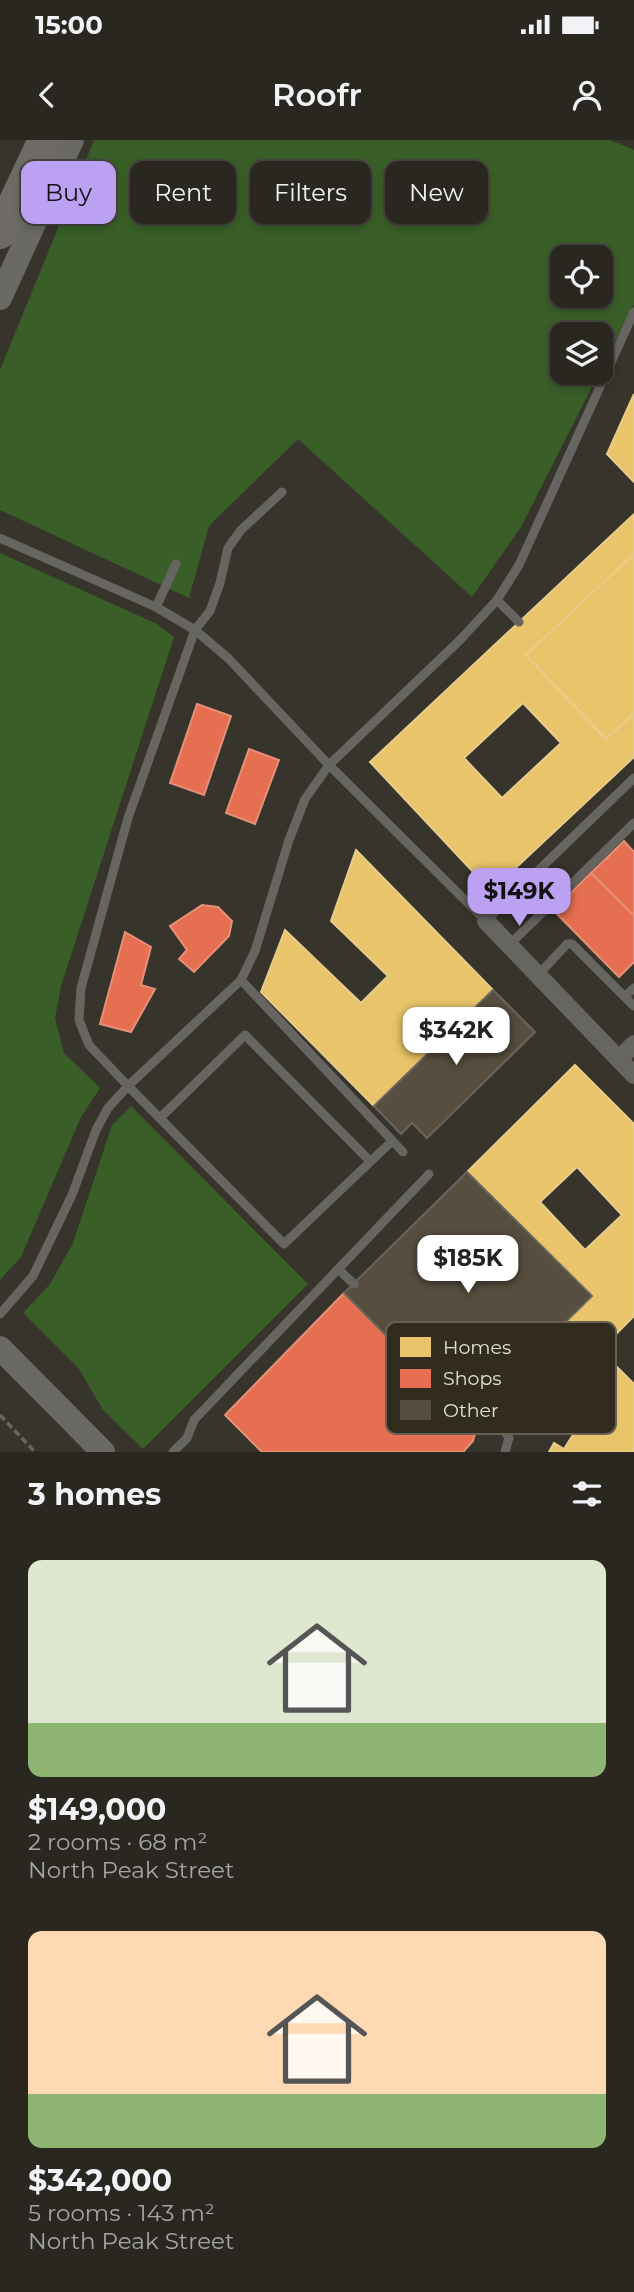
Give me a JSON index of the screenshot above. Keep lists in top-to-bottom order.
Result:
{
  "legend": ["Homes", "Shops", "Other"],
  "page": {
    "status": "15:00",
    "header": "Roofr",
    "chip": [
      "Buy",
      "Rent",
      "Filters",
      "New"
    ],
    "price": ["$149K", "$342K", "$185K"],
    "heading": "3 homes",
    "list": [
      {
        "name": "$149,000",
        "note": "2 rooms · 68 m² · North Peak Street"
      },
      {
        "name": "$342,000",
        "note": "5 rooms · 143 m² · North Peak Street"
      }
    ]
  }
}
